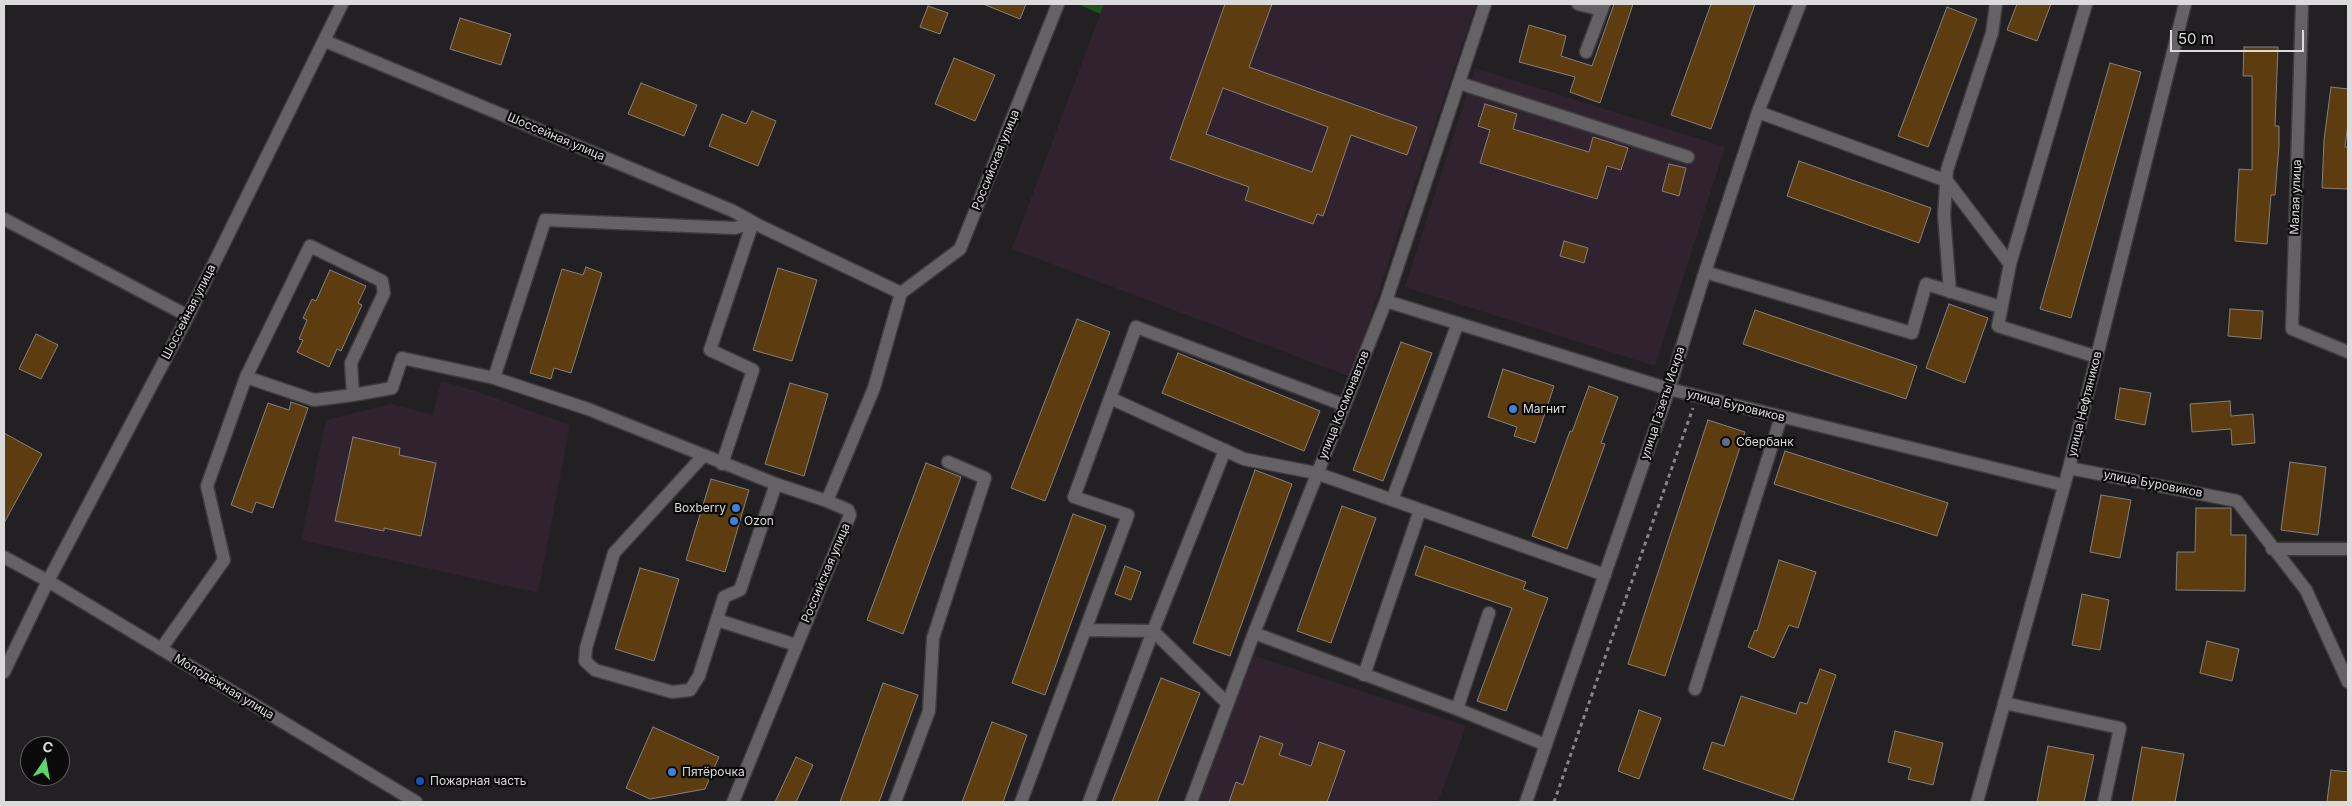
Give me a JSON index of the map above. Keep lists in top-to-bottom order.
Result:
{
  "streets": {
    "street": [
      "Шоссейная улица",
      "Российская улица",
      "Малая улица",
      "улица Газеты Искра",
      "улица Нефтяников",
      "улица Космонавтов",
      "улица Буровиков",
      "Молодёжная улица"
    ]
  },
  "crossings": [
    ["Шоссейная улица", "Российская улица"],
    ["Шоссейная улица", "Молодёжная улица"],
    ["улица Газеты Искра", "улица Буровиков"],
    ["улица Нефтяников", "улица Буровиков"],
    ["улица Космонавтов", "улица Буровиков"]
  ],
  "places": [
    "Магнит",
    "Сбербанк",
    "Boxberry",
    "Ozon",
    "Пятёрочка",
    "Пожарная часть"
  ],
  "scale_bar": "50 m",
  "north": "top"
}
